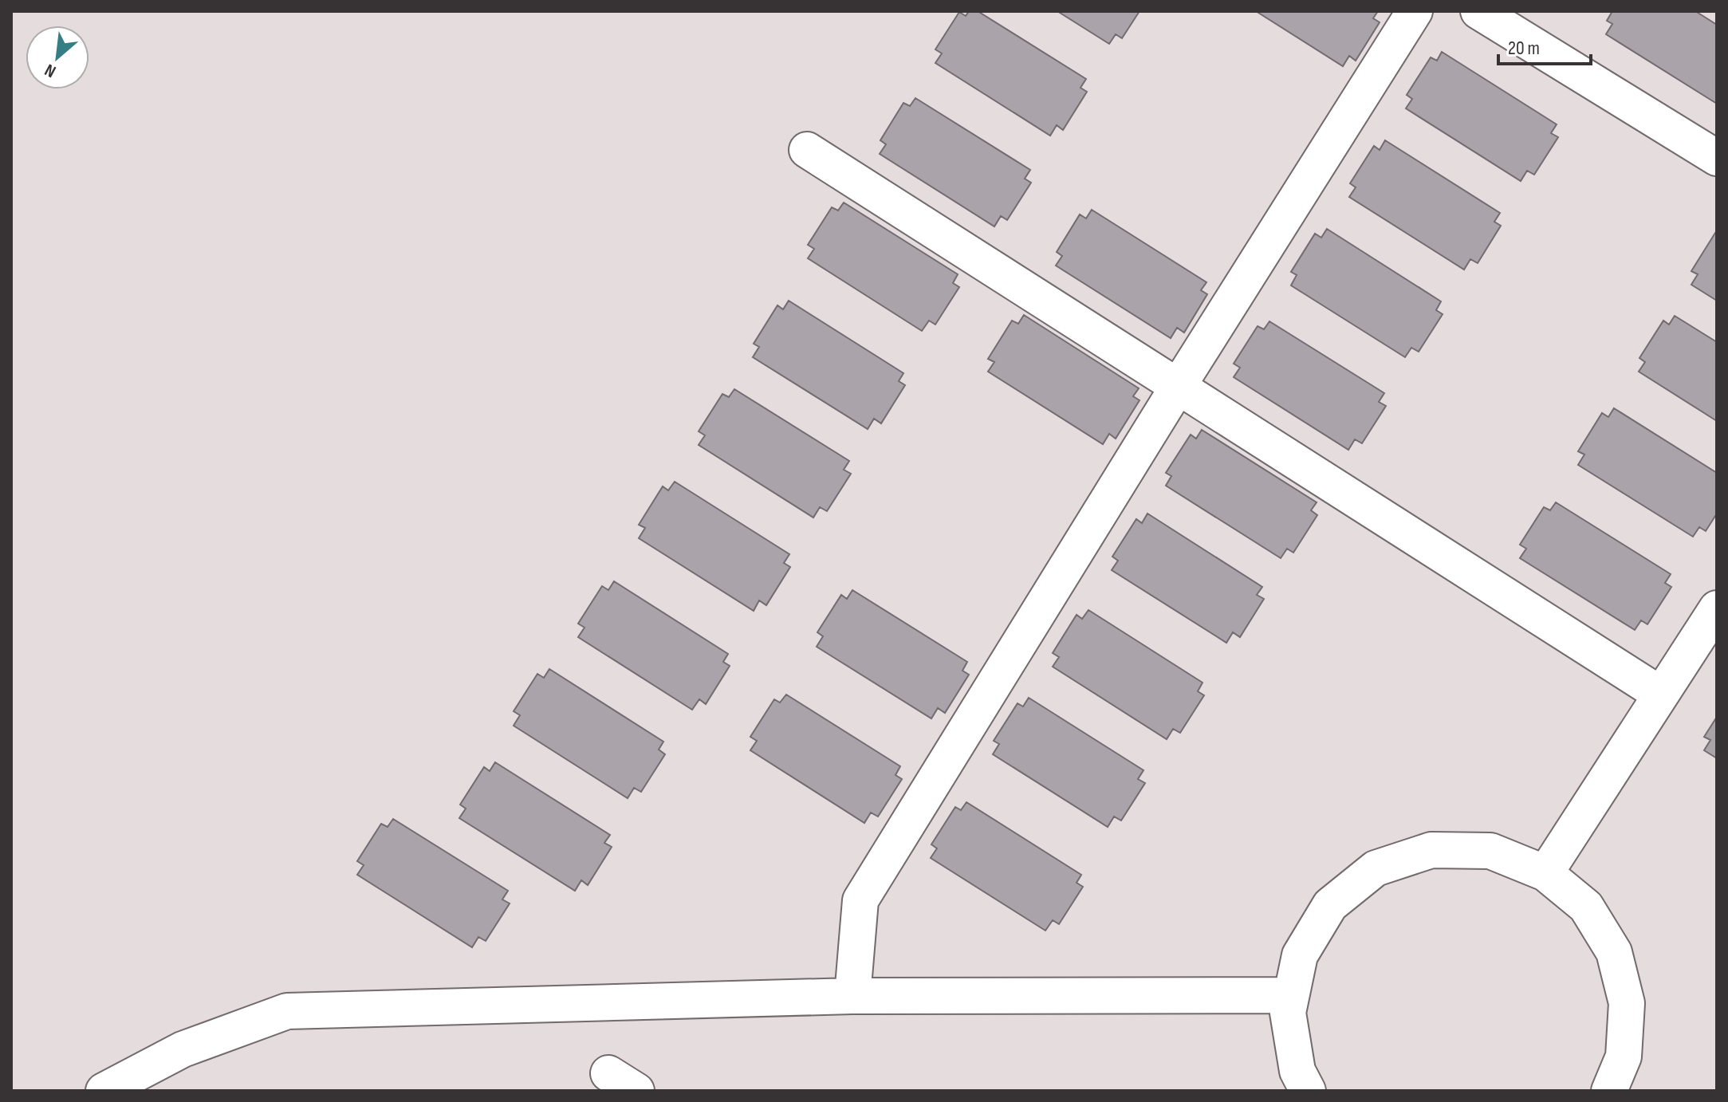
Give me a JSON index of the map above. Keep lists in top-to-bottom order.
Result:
{
  "scale_bar": "20 m",
  "north": "bottom left"
}
